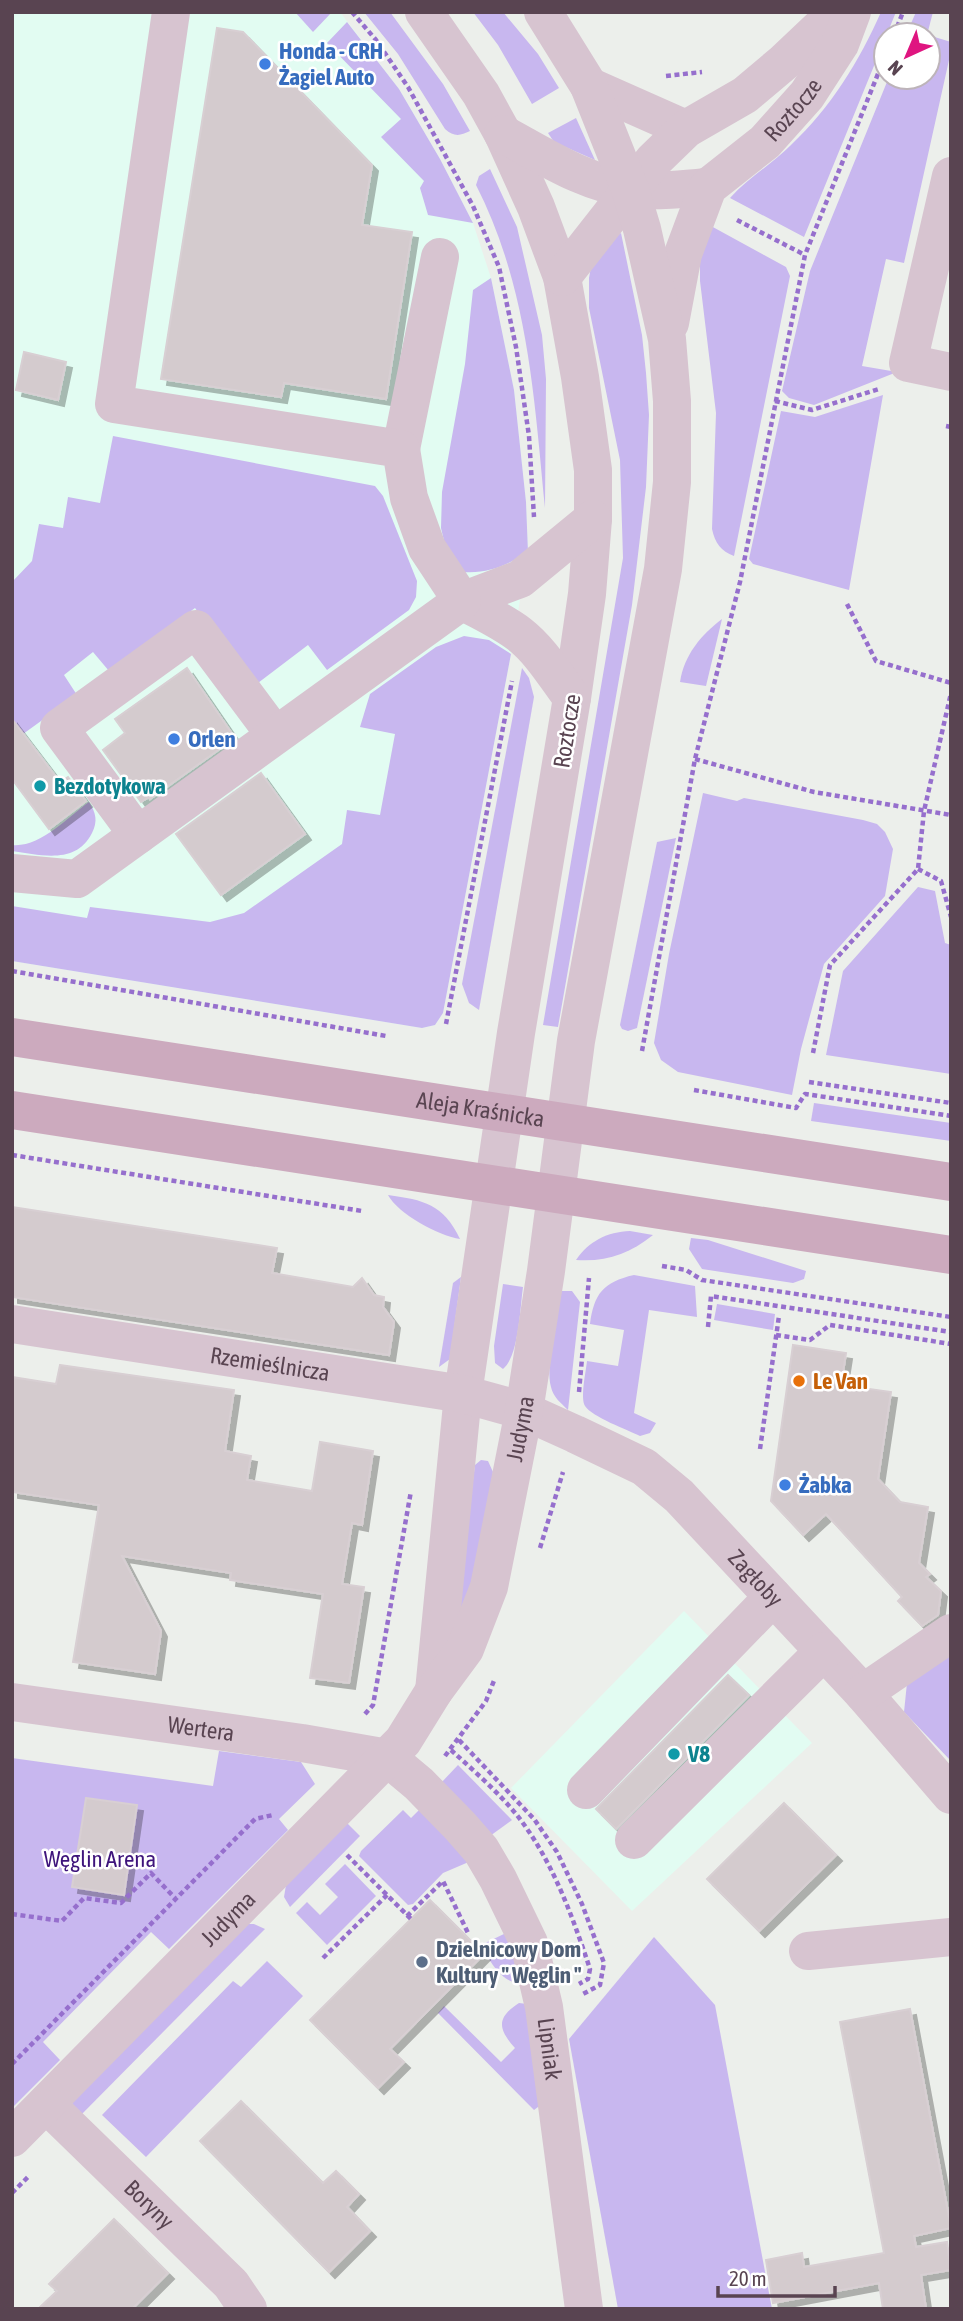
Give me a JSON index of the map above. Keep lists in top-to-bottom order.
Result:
{
  "streets": {
    "main road": ["Aleja Kraśnicka"],
    "street": [
      "Roztocze",
      "Rzemieślnicza",
      "Judyma",
      "Zagłoby",
      "Wertera",
      "Lipniak",
      "Boryny"
    ]
  },
  "crossings": [
    ["Roztocze", "Aleja Kraśnicka"],
    ["Roztocze", "Judyma"],
    ["Rzemieślnicza", "Judyma"],
    ["Rzemieślnicza", "Zagłoby"],
    ["Judyma", "Zagłoby"],
    ["Judyma", "Wertera"],
    ["Judyma", "Lipniak"],
    ["Judyma", "Boryny"],
    ["Wertera", "Lipniak"]
  ],
  "parks": ["Węglin Arena"],
  "places": [
    "Honda - CRH Żagiel Auto",
    "Orlen",
    "Bezdotykowa",
    "Le Van",
    "Żabka",
    "V8",
    "Dzielnicowy Dom Kultury \" Węglin \""
  ],
  "scale_bar": "20 m",
  "north": "bottom left"
}
